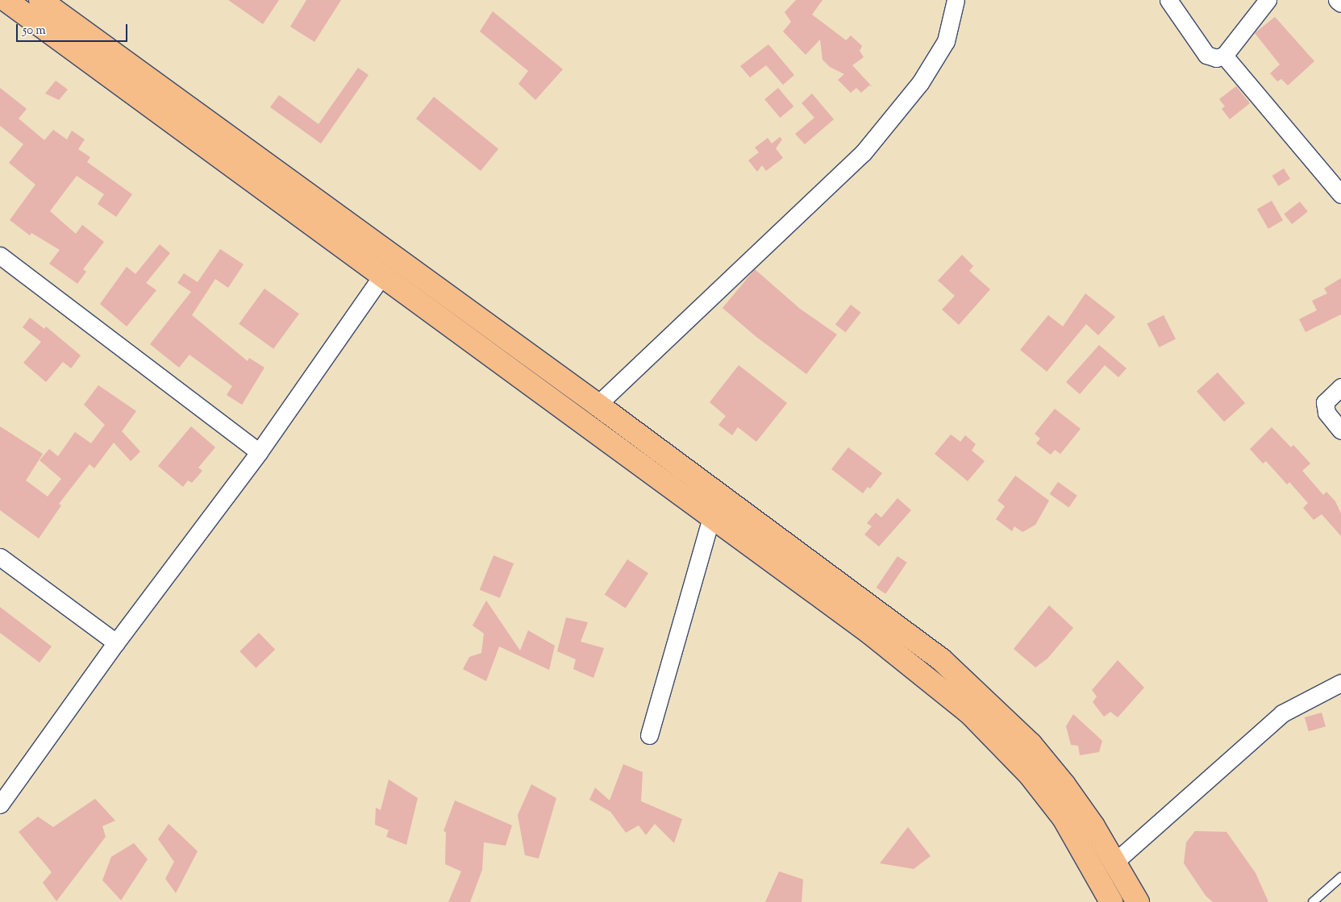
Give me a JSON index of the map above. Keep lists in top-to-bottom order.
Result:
{
  "scale_bar": "50 m"
}
